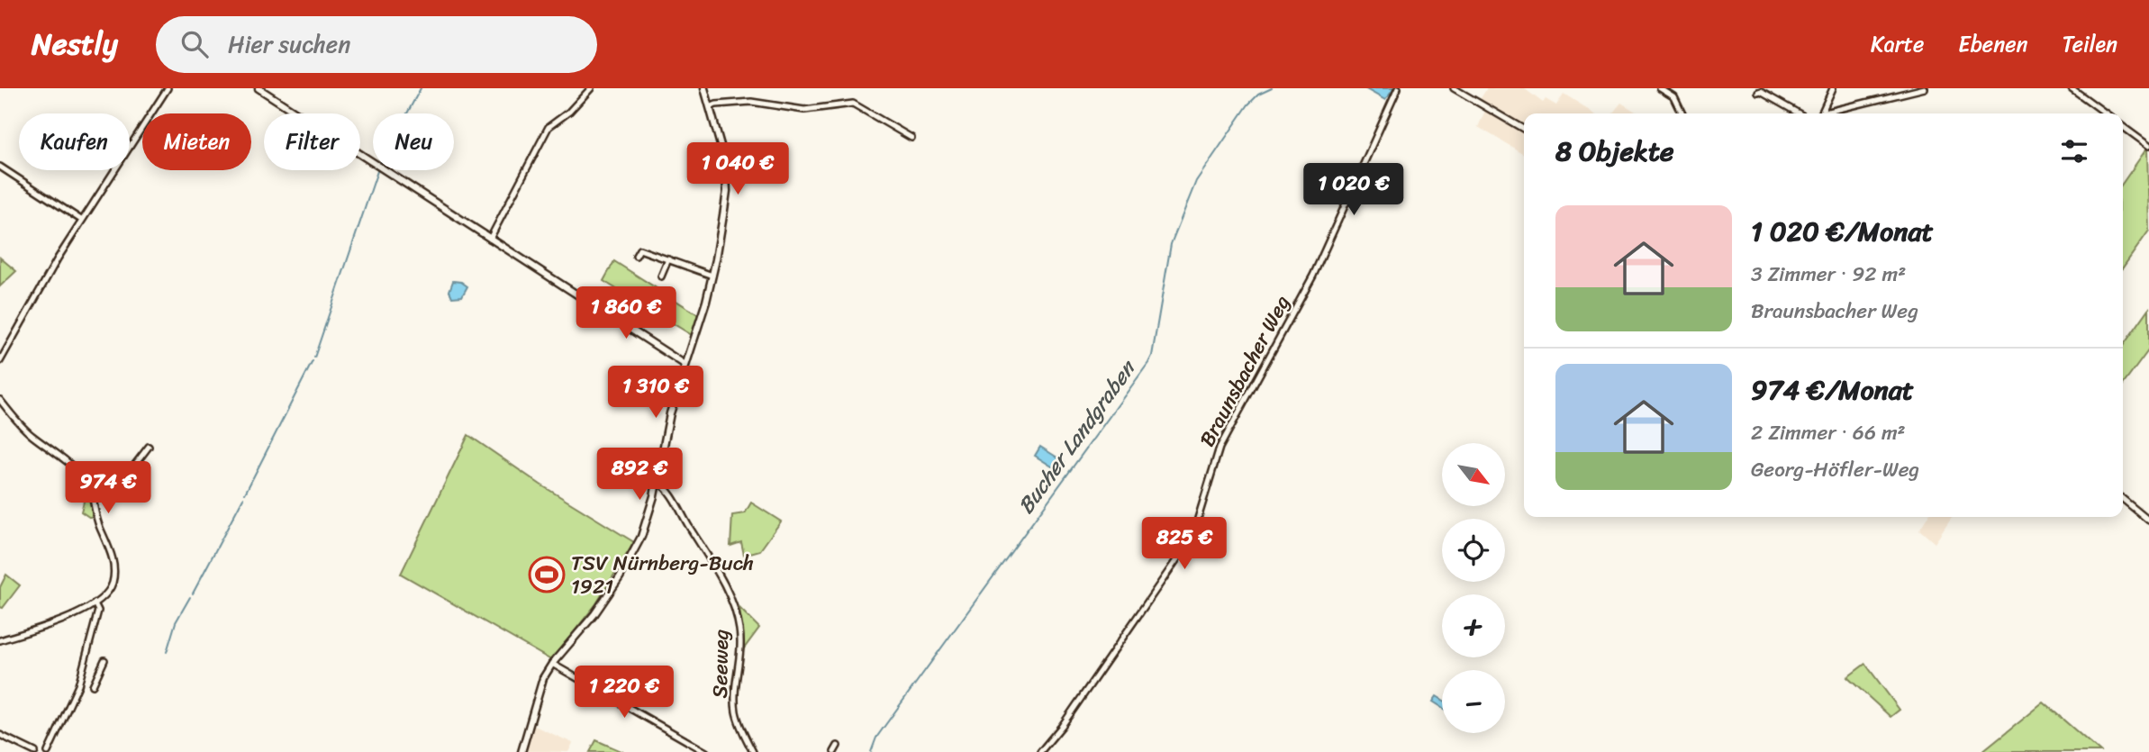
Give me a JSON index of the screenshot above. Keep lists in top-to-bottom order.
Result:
{
  "streets": {
    "street": ["Braunsbacher Weg", "Seeweg"]
  },
  "water": ["Bucher Landgraben"],
  "places": {
    "sports": ["TSV Nürnberg-Buch 1921"]
  },
  "north": "bottom right",
  "page": {
    "header": "Nestly",
    "search": "Hier suchen",
    "nav": ["Karte", "Ebenen", "Teilen"],
    "chip": [
      "Kaufen",
      "Mieten",
      "Filter",
      "Neu"
    ],
    "heading": "8 Objekte",
    "price": [
      "1 040 €",
      "1 020 €",
      "1 860 €",
      "1 310 €",
      "892 €",
      "974 €",
      "825 €",
      "1 220 €"
    ],
    "list": [
      {
        "name": "1 020 €/Monat",
        "note": "3 Zimmer · 92 m² · Braunsbacher Weg"
      },
      {
        "name": "974 €/Monat",
        "note": "2 Zimmer · 66 m² · Georg-Höfler-Weg"
      }
    ],
    "map_buttons": ["+", "−"]
  }
}
